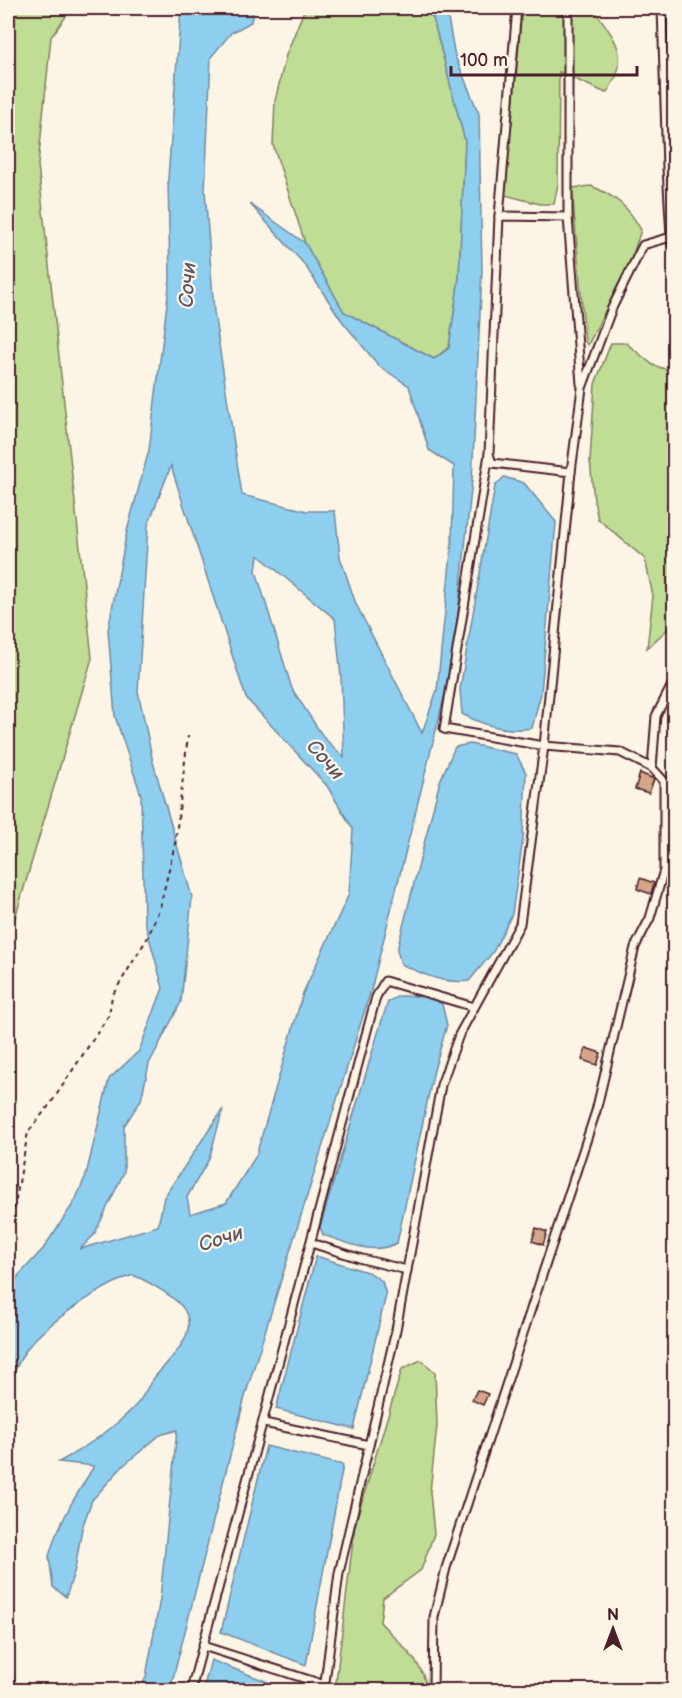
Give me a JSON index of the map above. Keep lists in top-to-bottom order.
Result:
{
  "water": ["Сочи"],
  "scale_bar": "100 m",
  "north": "top"
}
